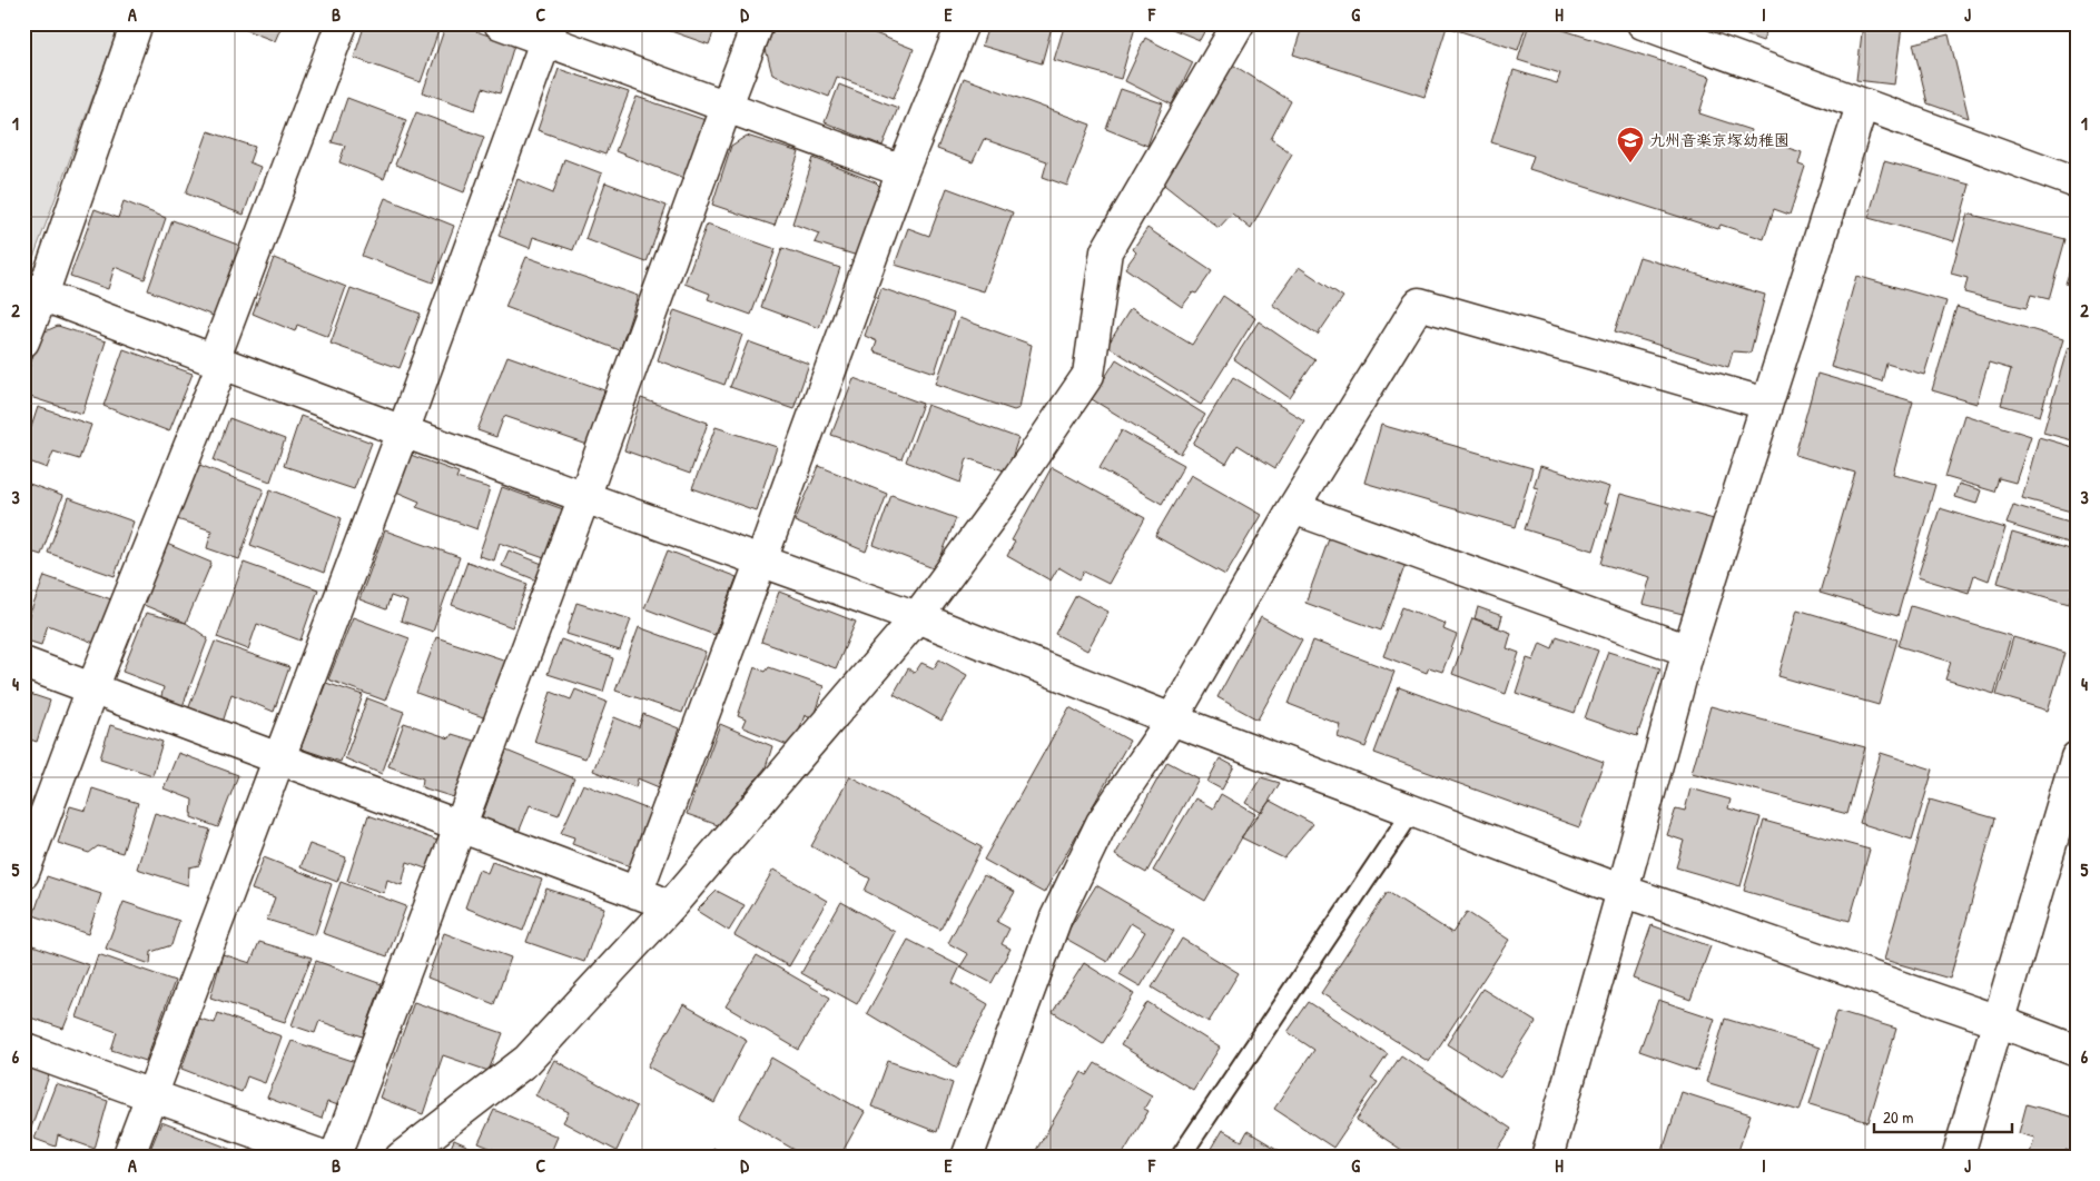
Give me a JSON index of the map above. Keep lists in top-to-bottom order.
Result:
{
  "places": {
    "school or university": ["九州音楽京塚幼稚園"]
  },
  "scale_bar": "20 m",
  "grid": {
    "columns": [
      "A",
      "B",
      "C",
      "D",
      "E",
      "F",
      "G",
      "H",
      "I",
      "J"
    ],
    "rows": [
      "1",
      "2",
      "3",
      "4",
      "5",
      "6"
    ]
  }
}
